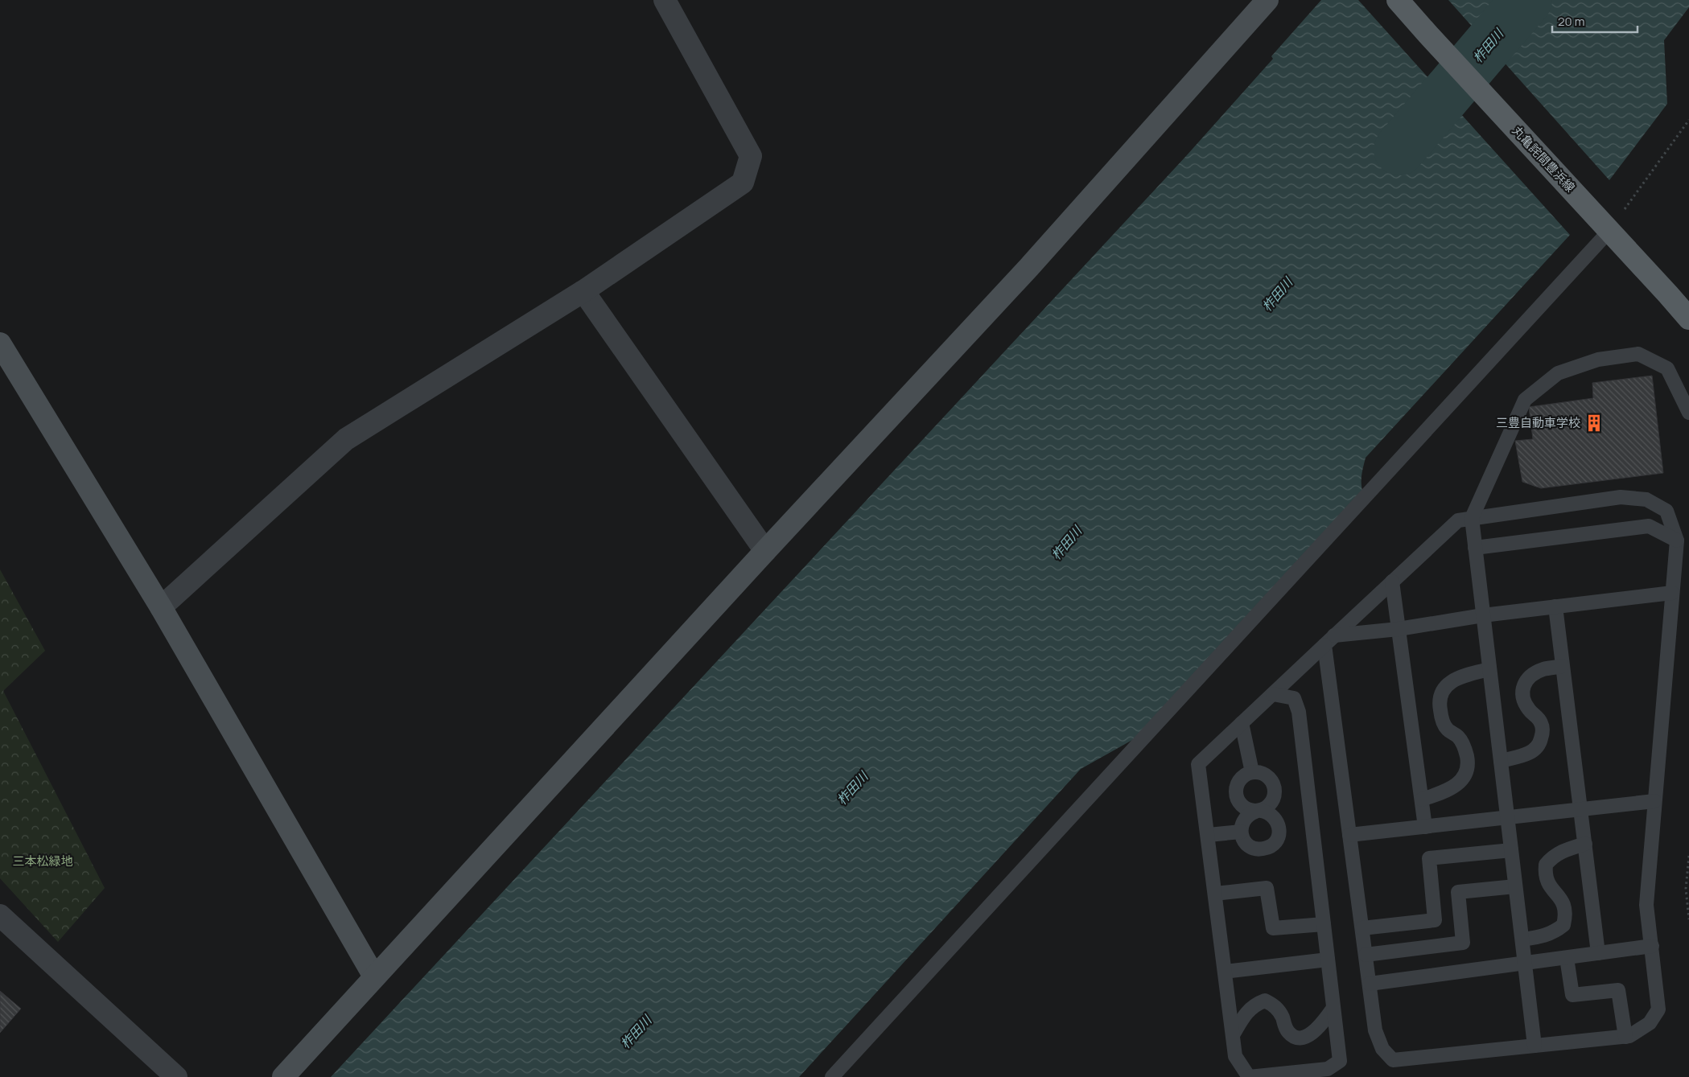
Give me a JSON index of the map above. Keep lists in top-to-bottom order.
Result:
{
  "streets": {
    "main road": ["丸亀詫間豊浜線"]
  },
  "water": ["柞田川"],
  "parks": ["三本松緑地"],
  "places": {
    "building": ["三豊自動車学校"]
  },
  "scale_bar": "20 m"
}
